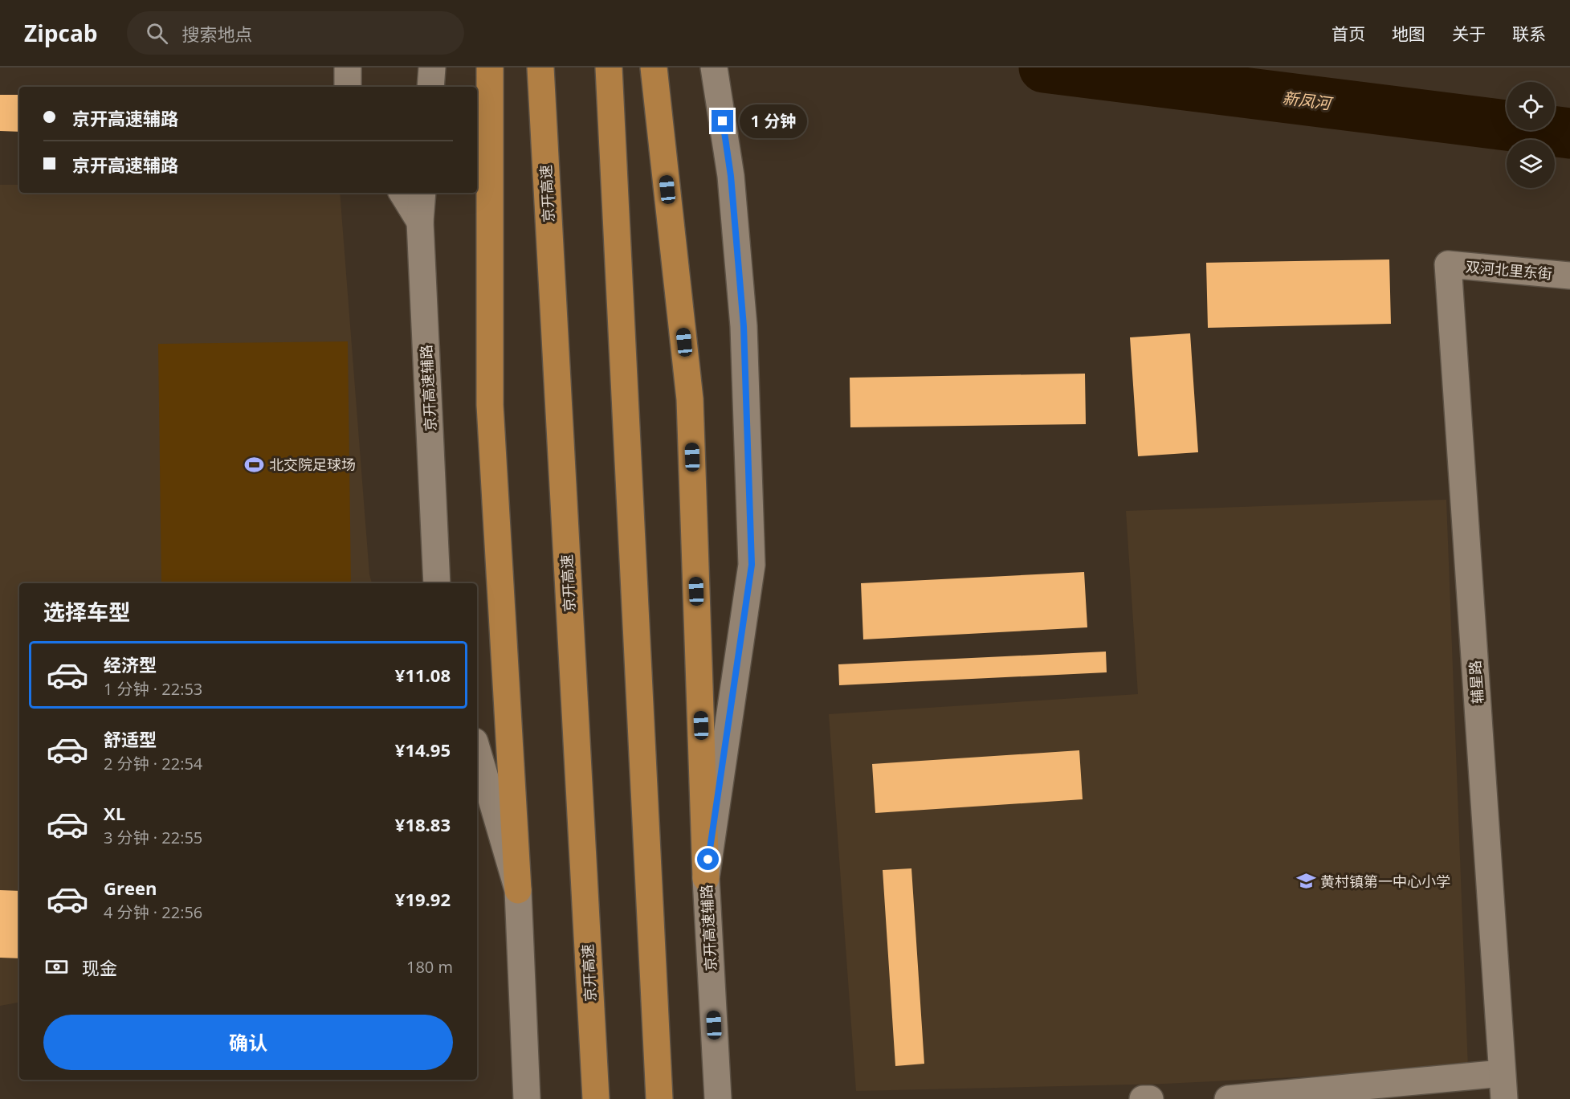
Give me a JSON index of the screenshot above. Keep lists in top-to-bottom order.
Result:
{
  "streets": {
    "highway": ["京开高速"],
    "main road": ["双河北里东街", "京开高速辅路", "辅星路"]
  },
  "crossings": [
    ["双河北里东街", "辅星路"]
  ],
  "water": ["新凤河"],
  "places": {
    "sports": ["北交院足球场"],
    "school or university": ["黄村镇第一中心小学"]
  },
  "page": {
    "header": "Zipcab",
    "search": "搜索地点",
    "nav": [
      "首页",
      "地图",
      "关于",
      "联系"
    ],
    "banner": ["京开高速辅路", "京开高速辅路"],
    "bubble": "1 分钟",
    "heading": "选择车型",
    "list": [
      {
        "name": "经济型",
        "note": "1 分钟 · 22:53",
        "value": "¥11.08"
      },
      {
        "name": "舒适型",
        "note": "2 分钟 · 22:54",
        "value": "¥14.95"
      },
      {
        "name": "XL",
        "note": "3 分钟 · 22:55",
        "value": "¥18.83"
      },
      {
        "name": "Green",
        "note": "4 分钟 · 22:56",
        "value": "¥19.92"
      }
    ],
    "pay": ["现金", "180 m"],
    "buttons": "确认"
  }
}
